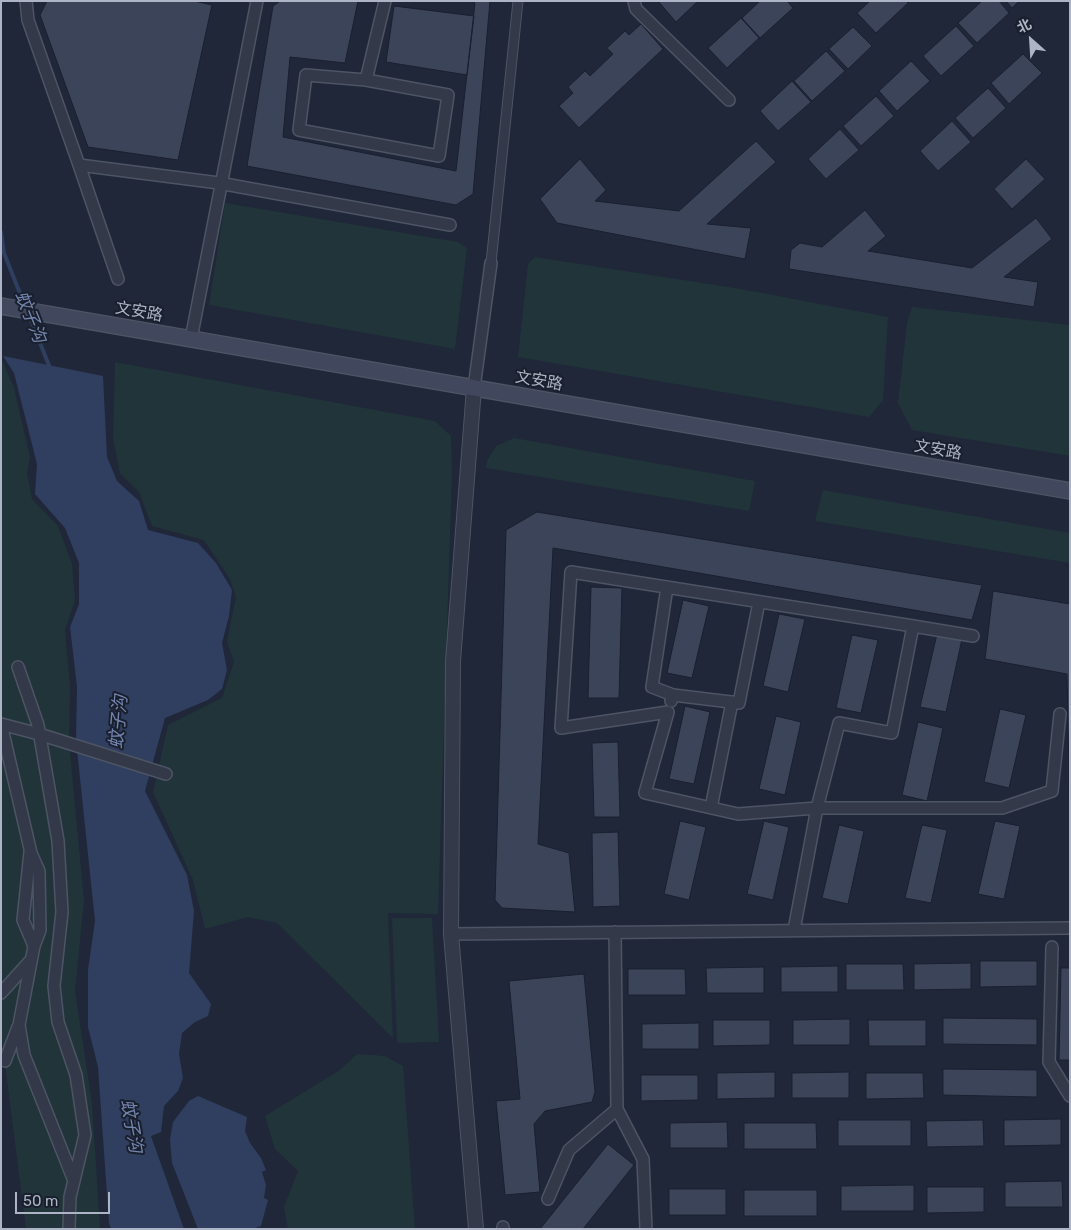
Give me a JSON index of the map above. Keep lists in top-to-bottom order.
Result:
{
  "streets": {
    "main road": ["文安路"]
  },
  "water": ["蚊子沟"],
  "scale_bar": "50 m",
  "north": "top left"
}
